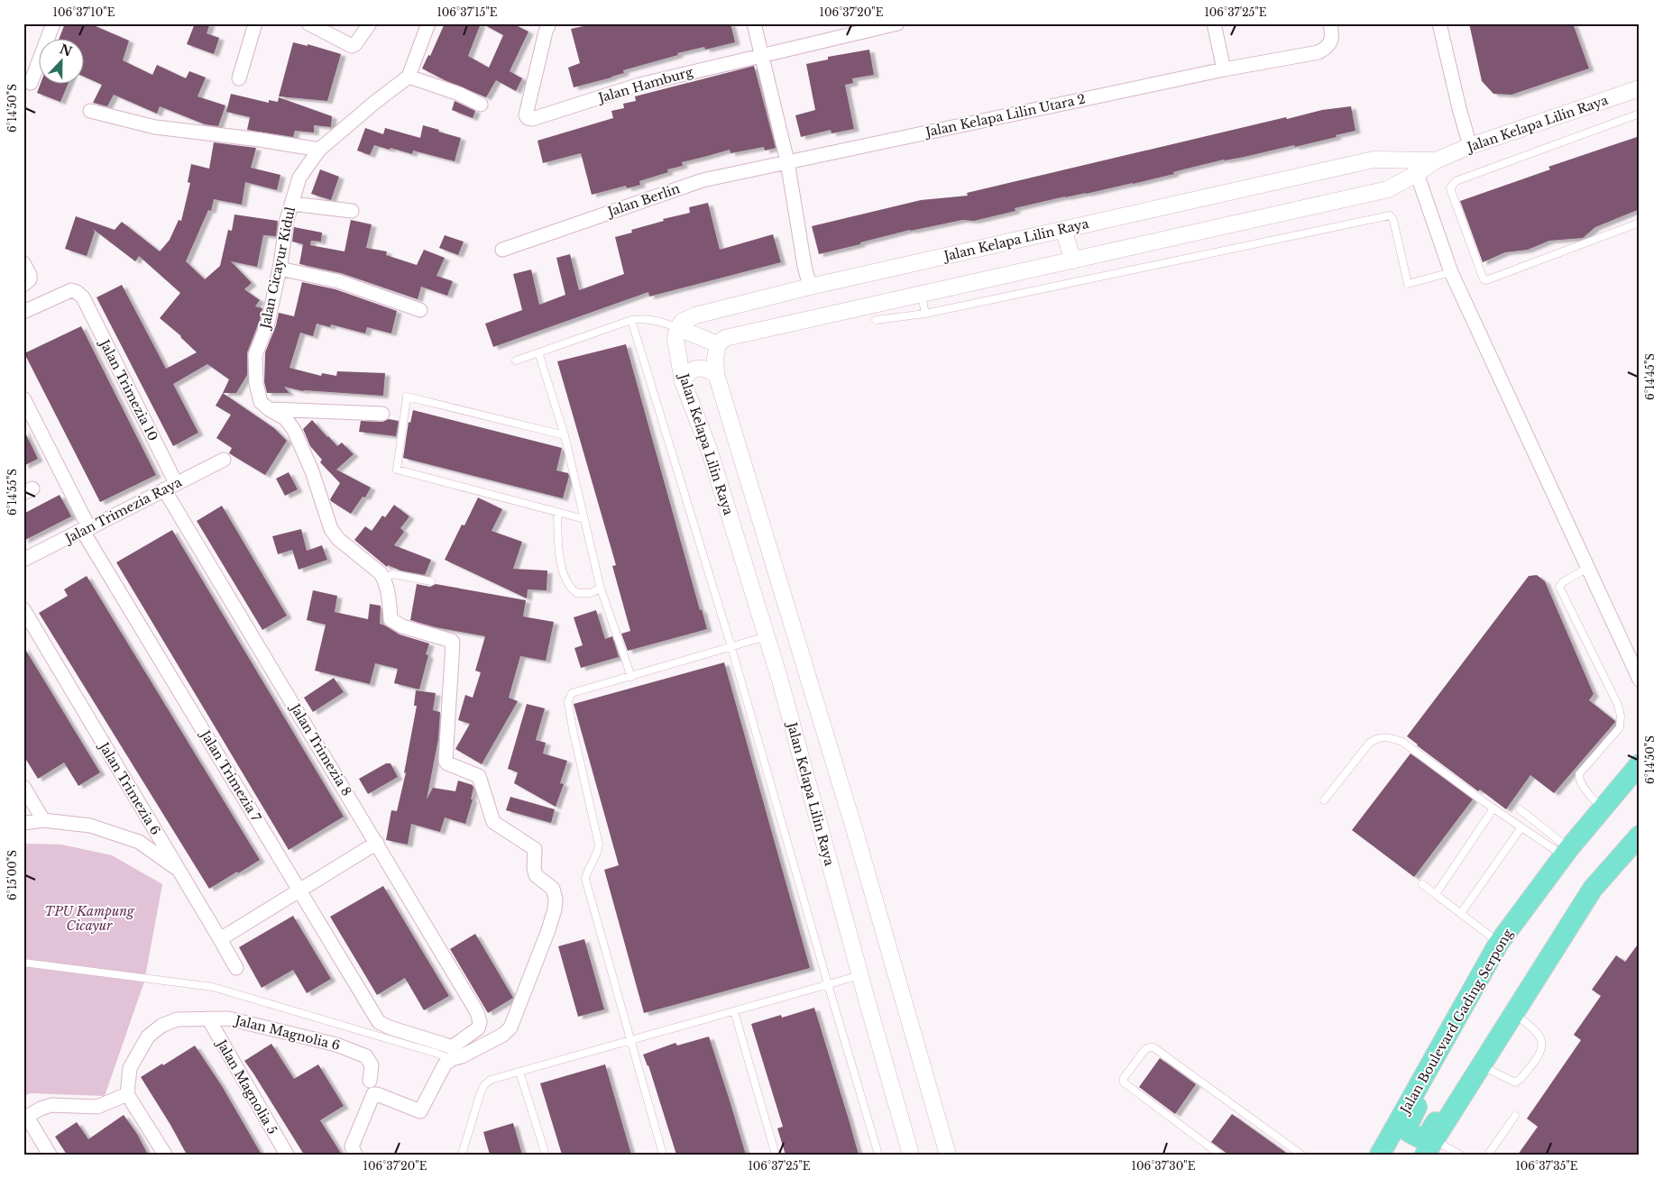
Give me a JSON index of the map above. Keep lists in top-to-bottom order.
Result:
{
  "streets": {
    "main road": ["Jalan Boulevard Gading Serpong"],
    "street": [
      "Jalan Hamburg",
      "Jalan Kelapa Lilin Utara 2",
      "Jalan Kelapa Lilin Raya",
      "Jalan Berlin",
      "Jalan Cicayur Kidul",
      "Jalan Trimezia 10",
      "Jalan Trimezia Raya",
      "Jalan Trimezia 8",
      "Jalan Trimezia 7",
      "Jalan Trimezia 6",
      "Jalan Magnolia 6",
      "Jalan Magnolia 5"
    ]
  },
  "crossings": [
    ["Jalan Kelapa Lilin Utara 2", "Jalan Berlin"],
    ["Jalan Trimezia 10", "Jalan Trimezia Raya"],
    ["Jalan Trimezia 10", "Jalan Trimezia 8"],
    ["Jalan Trimezia Raya", "Jalan Trimezia 8"],
    ["Jalan Trimezia Raya", "Jalan Trimezia 7"],
    ["Jalan Trimezia 8", "Jalan Trimezia 7"],
    ["Jalan Magnolia 6", "Jalan Magnolia 5"]
  ],
  "parks": ["TPU Kampung Cicayur"],
  "north": "top",
  "coordinates": [
    "106°37'10\"E",
    "106°37'15\"E",
    "106°37'20\"E",
    "106°37'25\"E",
    "6°14'50\"S",
    "6°14'45\"S",
    "6°14'55\"S",
    "6°15'00\"S",
    "106°37'30\"E",
    "106°37'35\"E"
  ]
}
